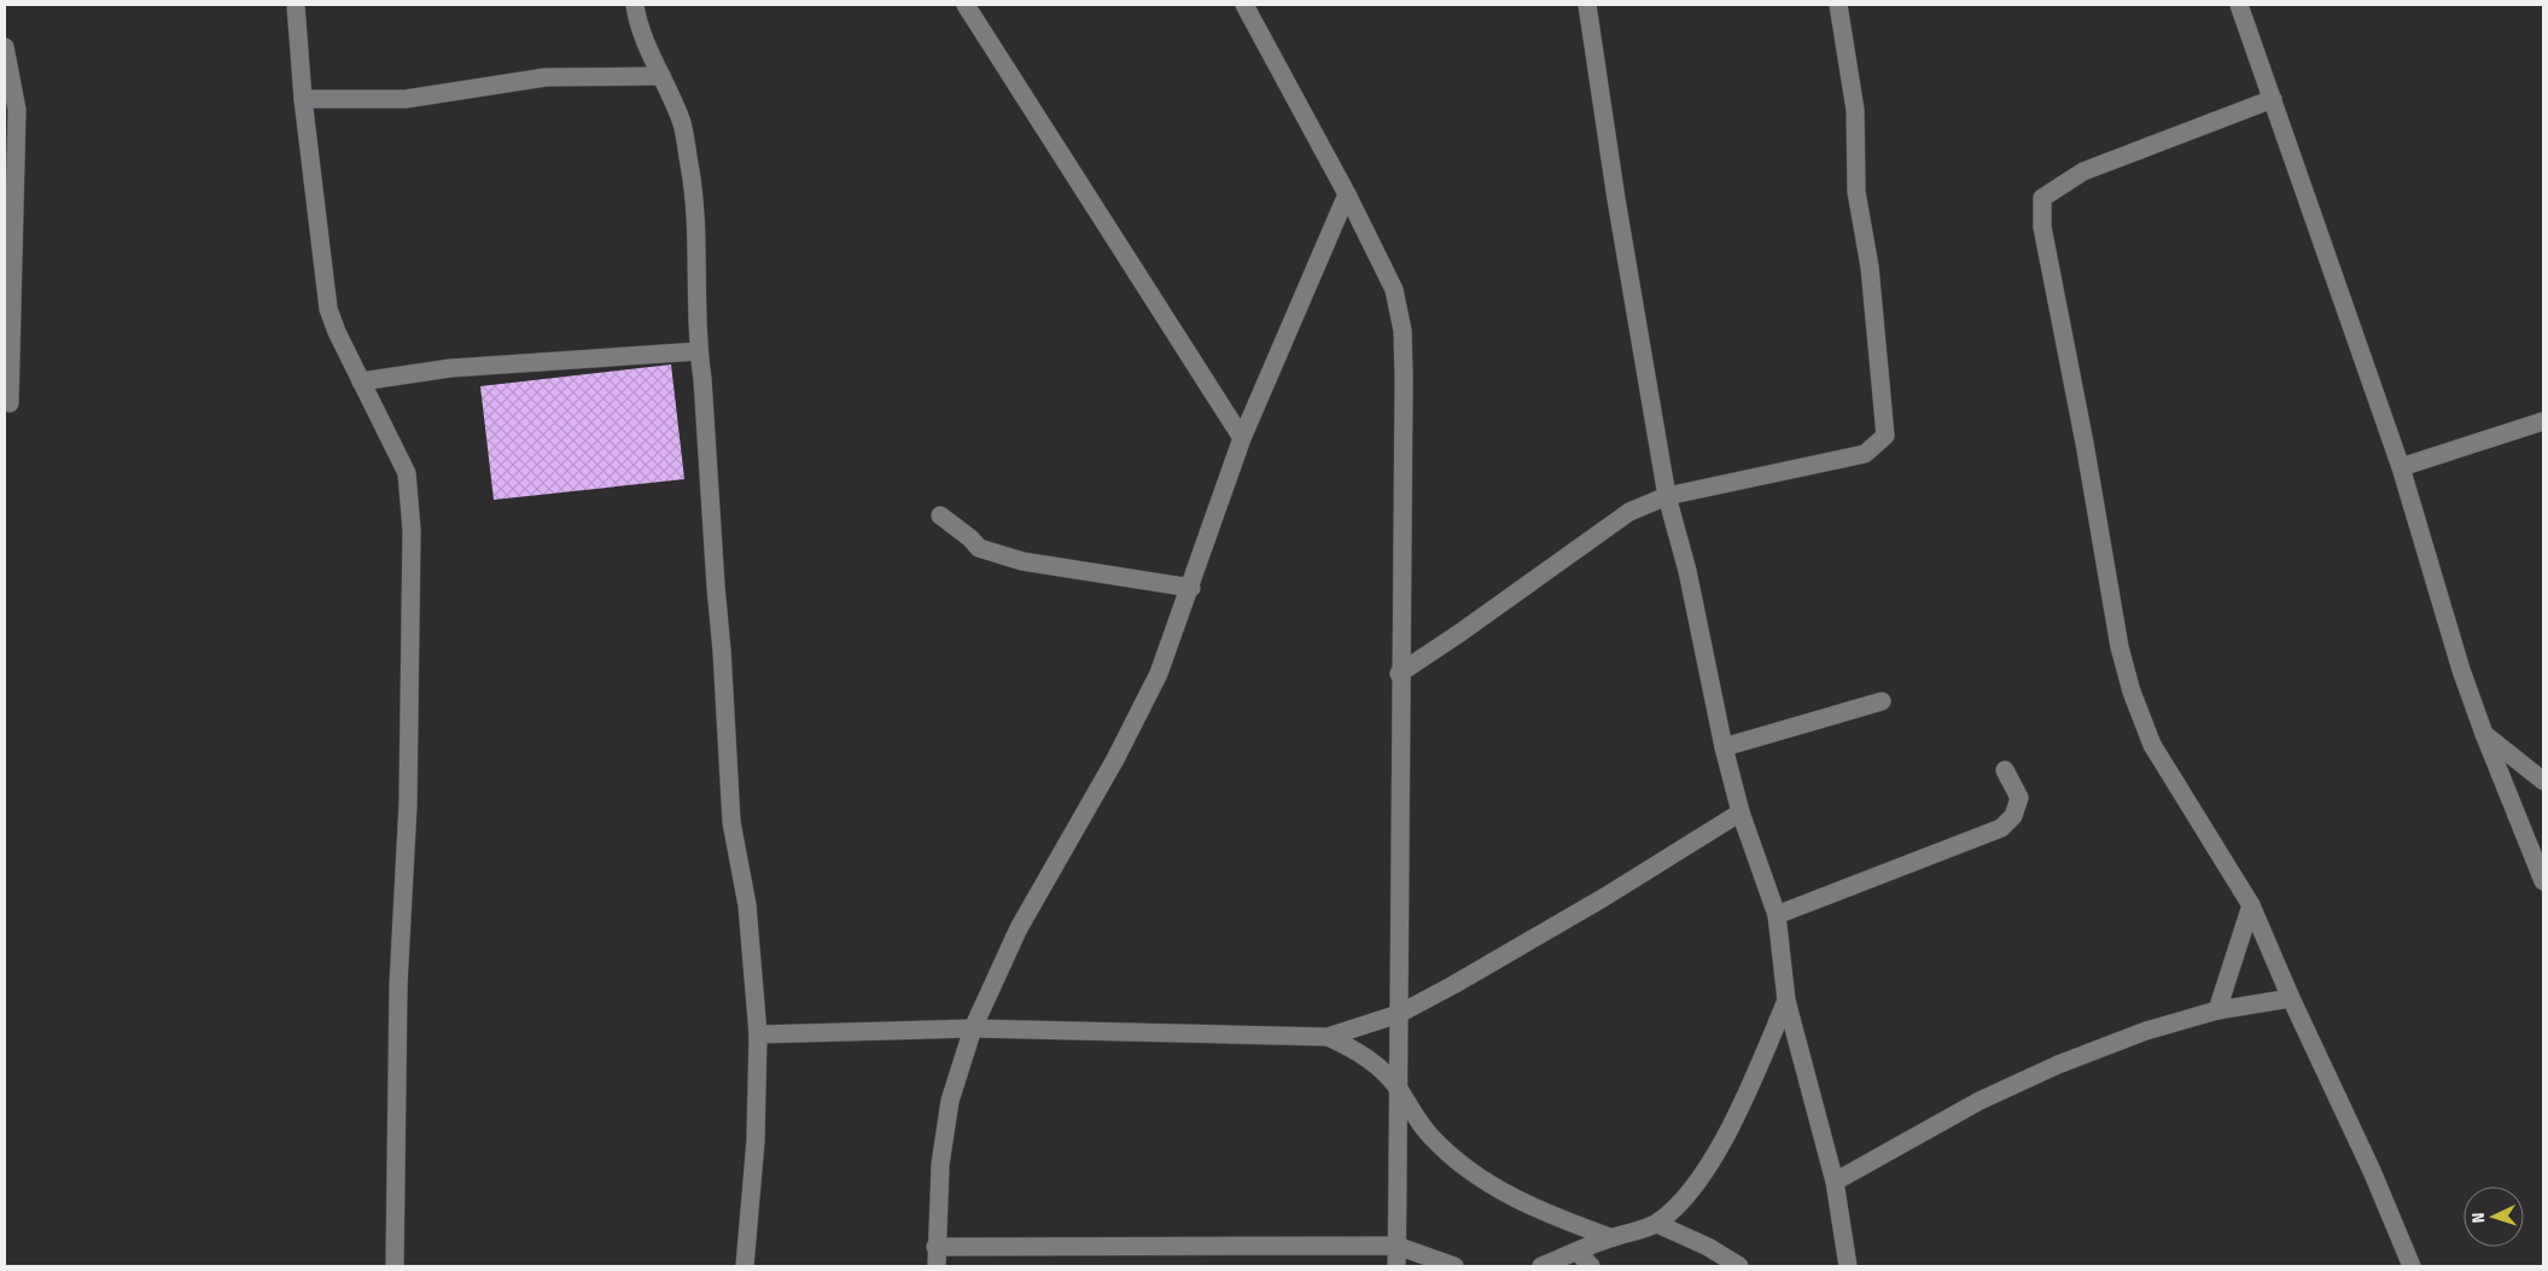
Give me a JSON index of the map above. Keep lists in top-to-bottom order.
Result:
{
  "north": "left"
}
